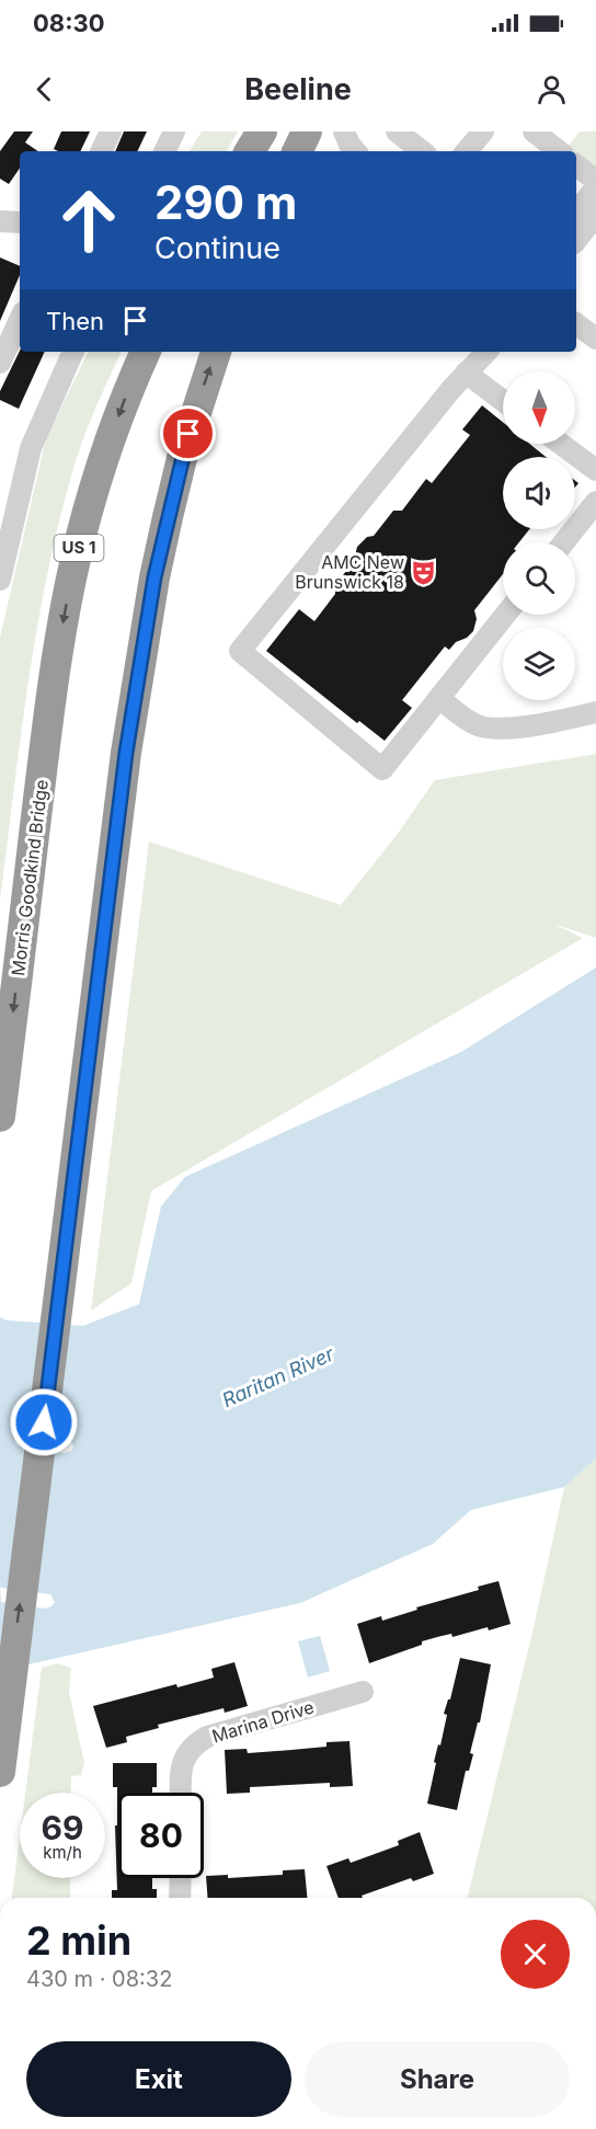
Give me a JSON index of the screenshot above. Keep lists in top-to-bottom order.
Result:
{
  "streets": {
    "highway": ["US 1", "Morris Goodkind Bridge"],
    "street": ["Marina Drive"]
  },
  "water": ["Raritan River"],
  "places": {
    "theatre": ["AMC New Brunswick 18"]
  },
  "north": "bottom",
  "page": {
    "status": "08:30",
    "header": "Beeline",
    "turn": ["290 m", "Continue"],
    "then": "Then",
    "speed": "69 km/h",
    "limit": "80",
    "heading": ["2 min", "430 m · 08:32"],
    "buttons": ["Exit", "Share"]
  }
}
